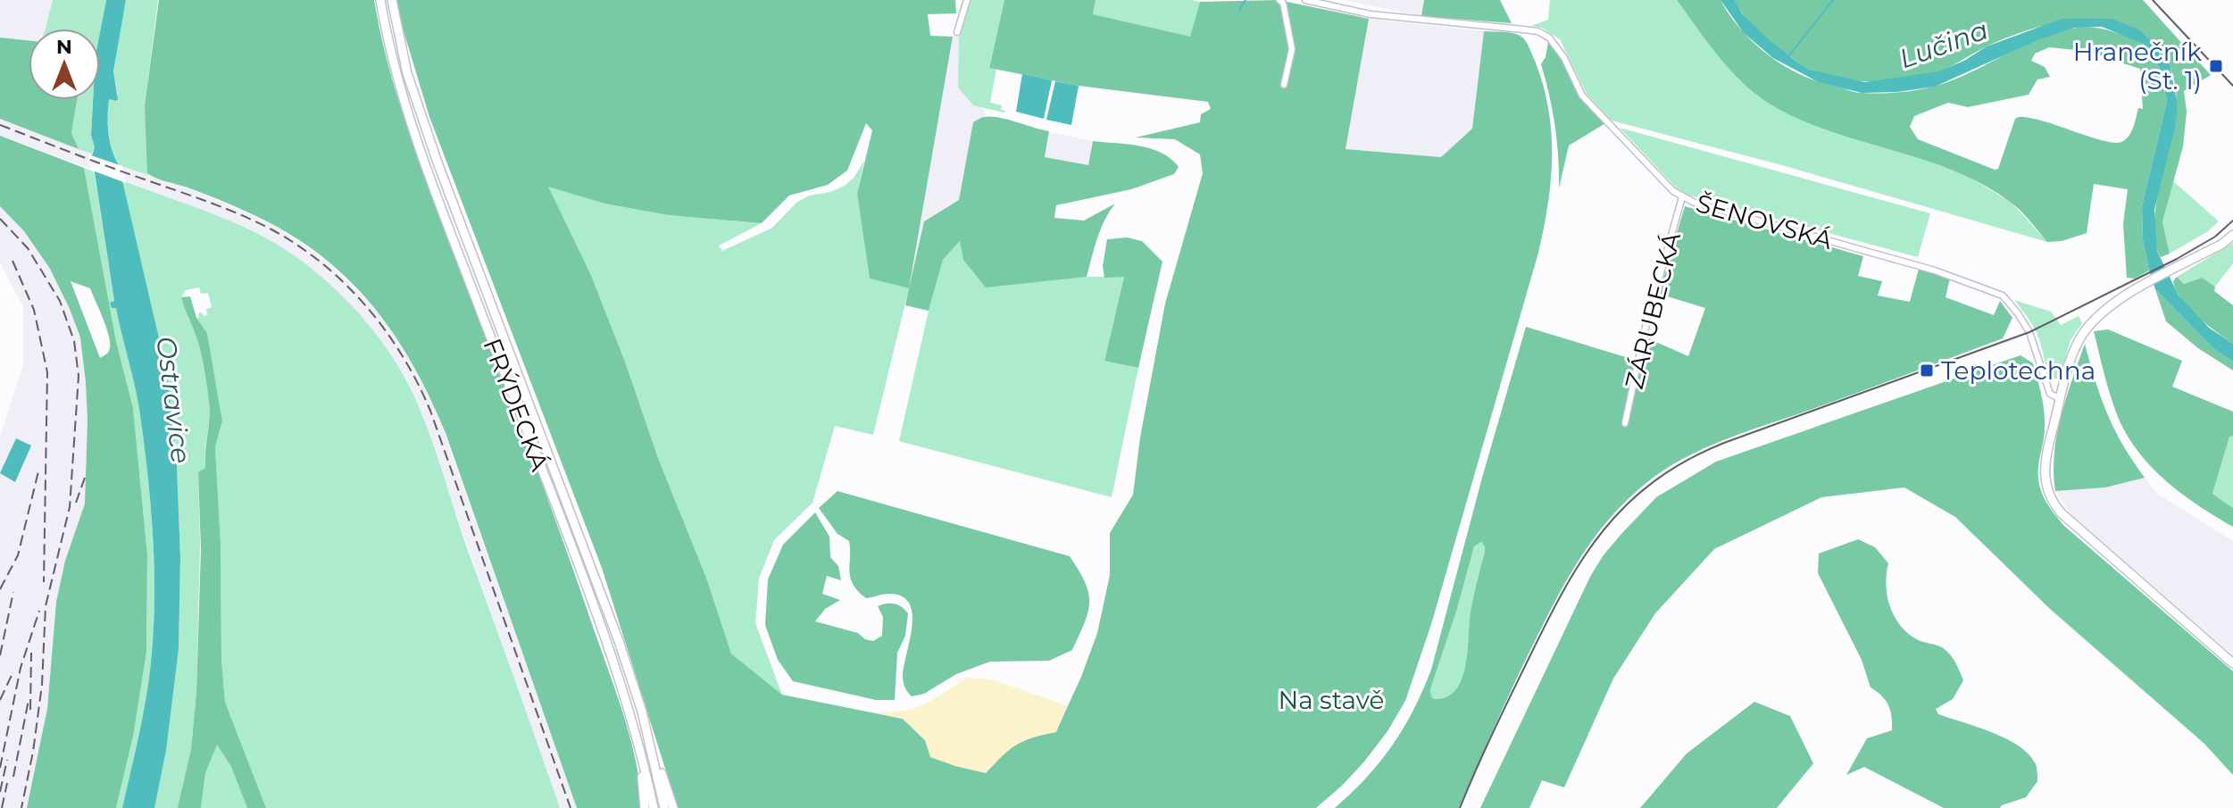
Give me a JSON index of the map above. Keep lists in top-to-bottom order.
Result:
{
  "streets": {
    "main road": ["FRÝDECKÁ"],
    "street": ["ŠENOVSKÁ", "ZÁRUBECKÁ"]
  },
  "crossings": [
    ["ŠENOVSKÁ", "ZÁRUBECKÁ"]
  ],
  "water": ["Lučina", "Ostravice"],
  "parks": ["Na stavě"],
  "places": {
    "transit": ["Hranečník (St. 1)", "Teplotechna"]
  },
  "north": "top"
}
